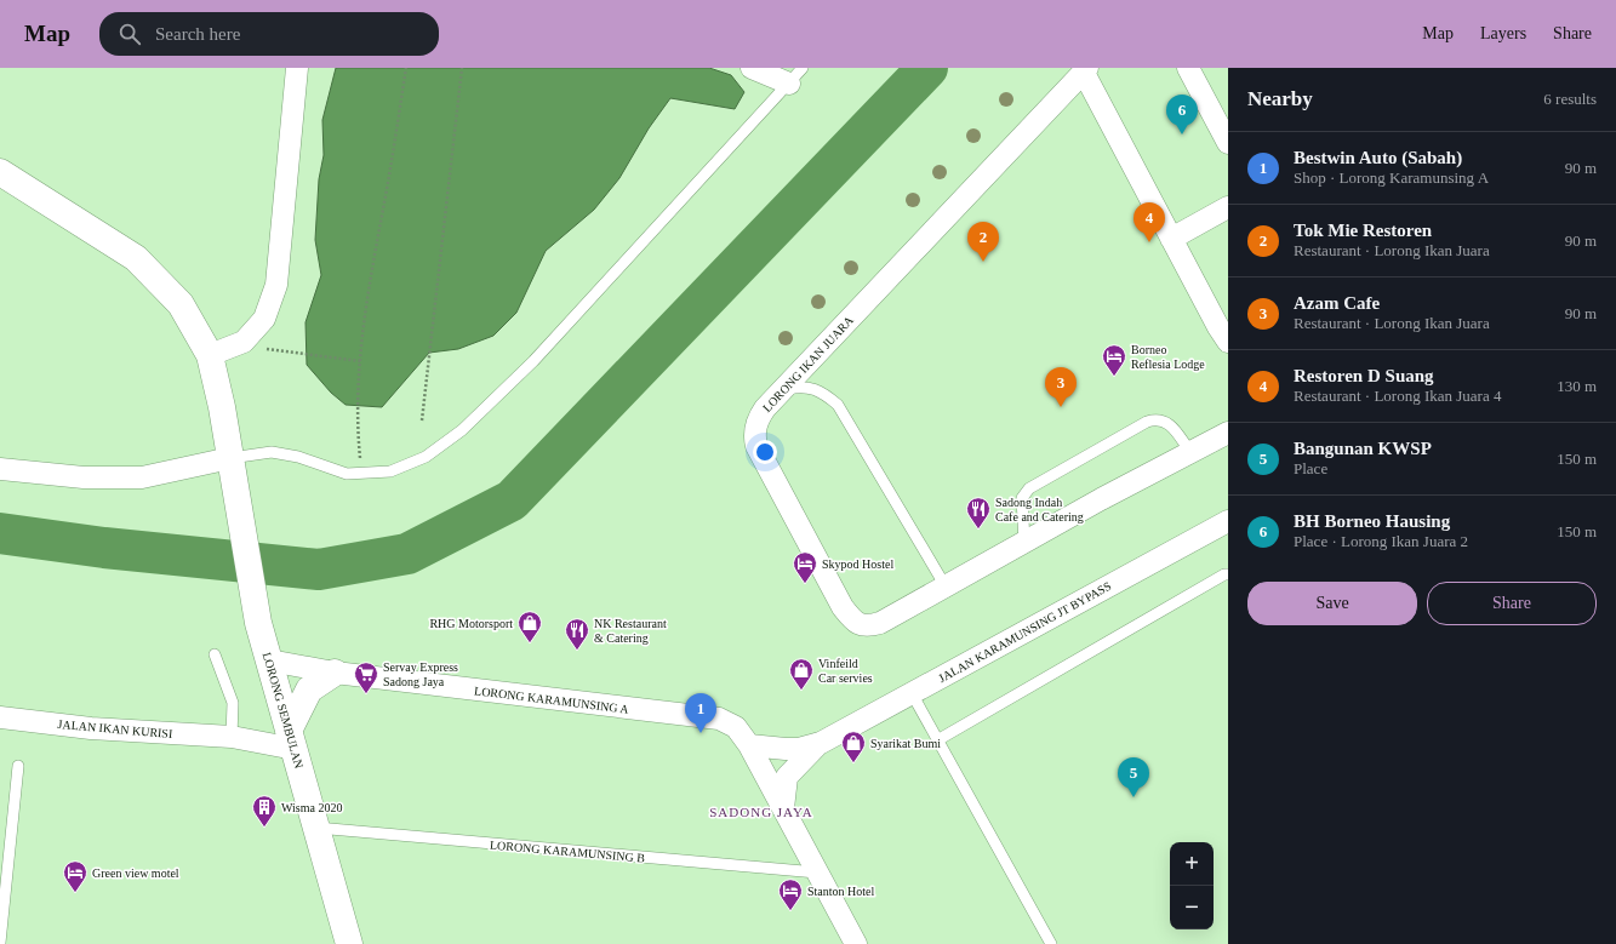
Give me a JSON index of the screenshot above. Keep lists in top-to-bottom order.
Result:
{
  "streets": {
    "street": [
      "LORONG IKAN JUARA",
      "JALAN KARAMUNSING JT BYPASS",
      "LORONG KARAMUNSING A",
      "LORONG SEMBULAN",
      "JALAN IKAN KURISI"
    ],
    "lane": ["LORONG KARAMUNSING B"]
  },
  "crossings": [
    ["LORONG KARAMUNSING A", "LORONG SEMBULAN"],
    ["LORONG SEMBULAN", "JALAN IKAN KURISI"],
    ["LORONG SEMBULAN", "LORONG KARAMUNSING B"]
  ],
  "districts": ["SADONG JAYA"],
  "places": {
    "hotel": [
      "Borneo Reflesia Lodge",
      "Skypod Hostel",
      "Green view motel",
      "Stanton Hotel"
    ],
    "restaurant": ["Sadong Indah Cafe and Catering", "NK Restaurant & Catering"],
    "shop": ["RHG Motorsport", "Vinfeild Car servies", "Syarikat Bumi"],
    "supermarket": ["Servay Express Sadong Jaya"],
    "building": ["Wisma 2020"]
  },
  "page": {
    "header": "Map",
    "search": "Search here",
    "nav": ["Map", "Layers", "Share"],
    "heading": ["Nearby", "6 results"],
    "pins": [
      "6",
      "4",
      "2",
      "3",
      "1",
      "5"
    ],
    "list": [
      {
        "mark": "1",
        "name": "Bestwin Auto (Sabah)",
        "note": "Shop · Lorong Karamunsing A",
        "value": "90 m"
      },
      {
        "mark": "2",
        "name": "Tok Mie Restoren",
        "note": "Restaurant · Lorong Ikan Juara",
        "value": "90 m"
      },
      {
        "mark": "3",
        "name": "Azam Cafe",
        "note": "Restaurant · Lorong Ikan Juara",
        "value": "90 m"
      },
      {
        "mark": "4",
        "name": "Restoren D Suang",
        "note": "Restaurant · Lorong Ikan Juara 4",
        "value": "130 m"
      },
      {
        "mark": "5",
        "name": "Bangunan KWSP",
        "note": "Place",
        "value": "150 m"
      },
      {
        "mark": "6",
        "name": "BH Borneo Hausing",
        "note": "Place · Lorong Ikan Juara 2",
        "value": "150 m"
      }
    ],
    "buttons": ["Save", "Share"],
    "map_buttons": ["+", "−"]
  }
}
